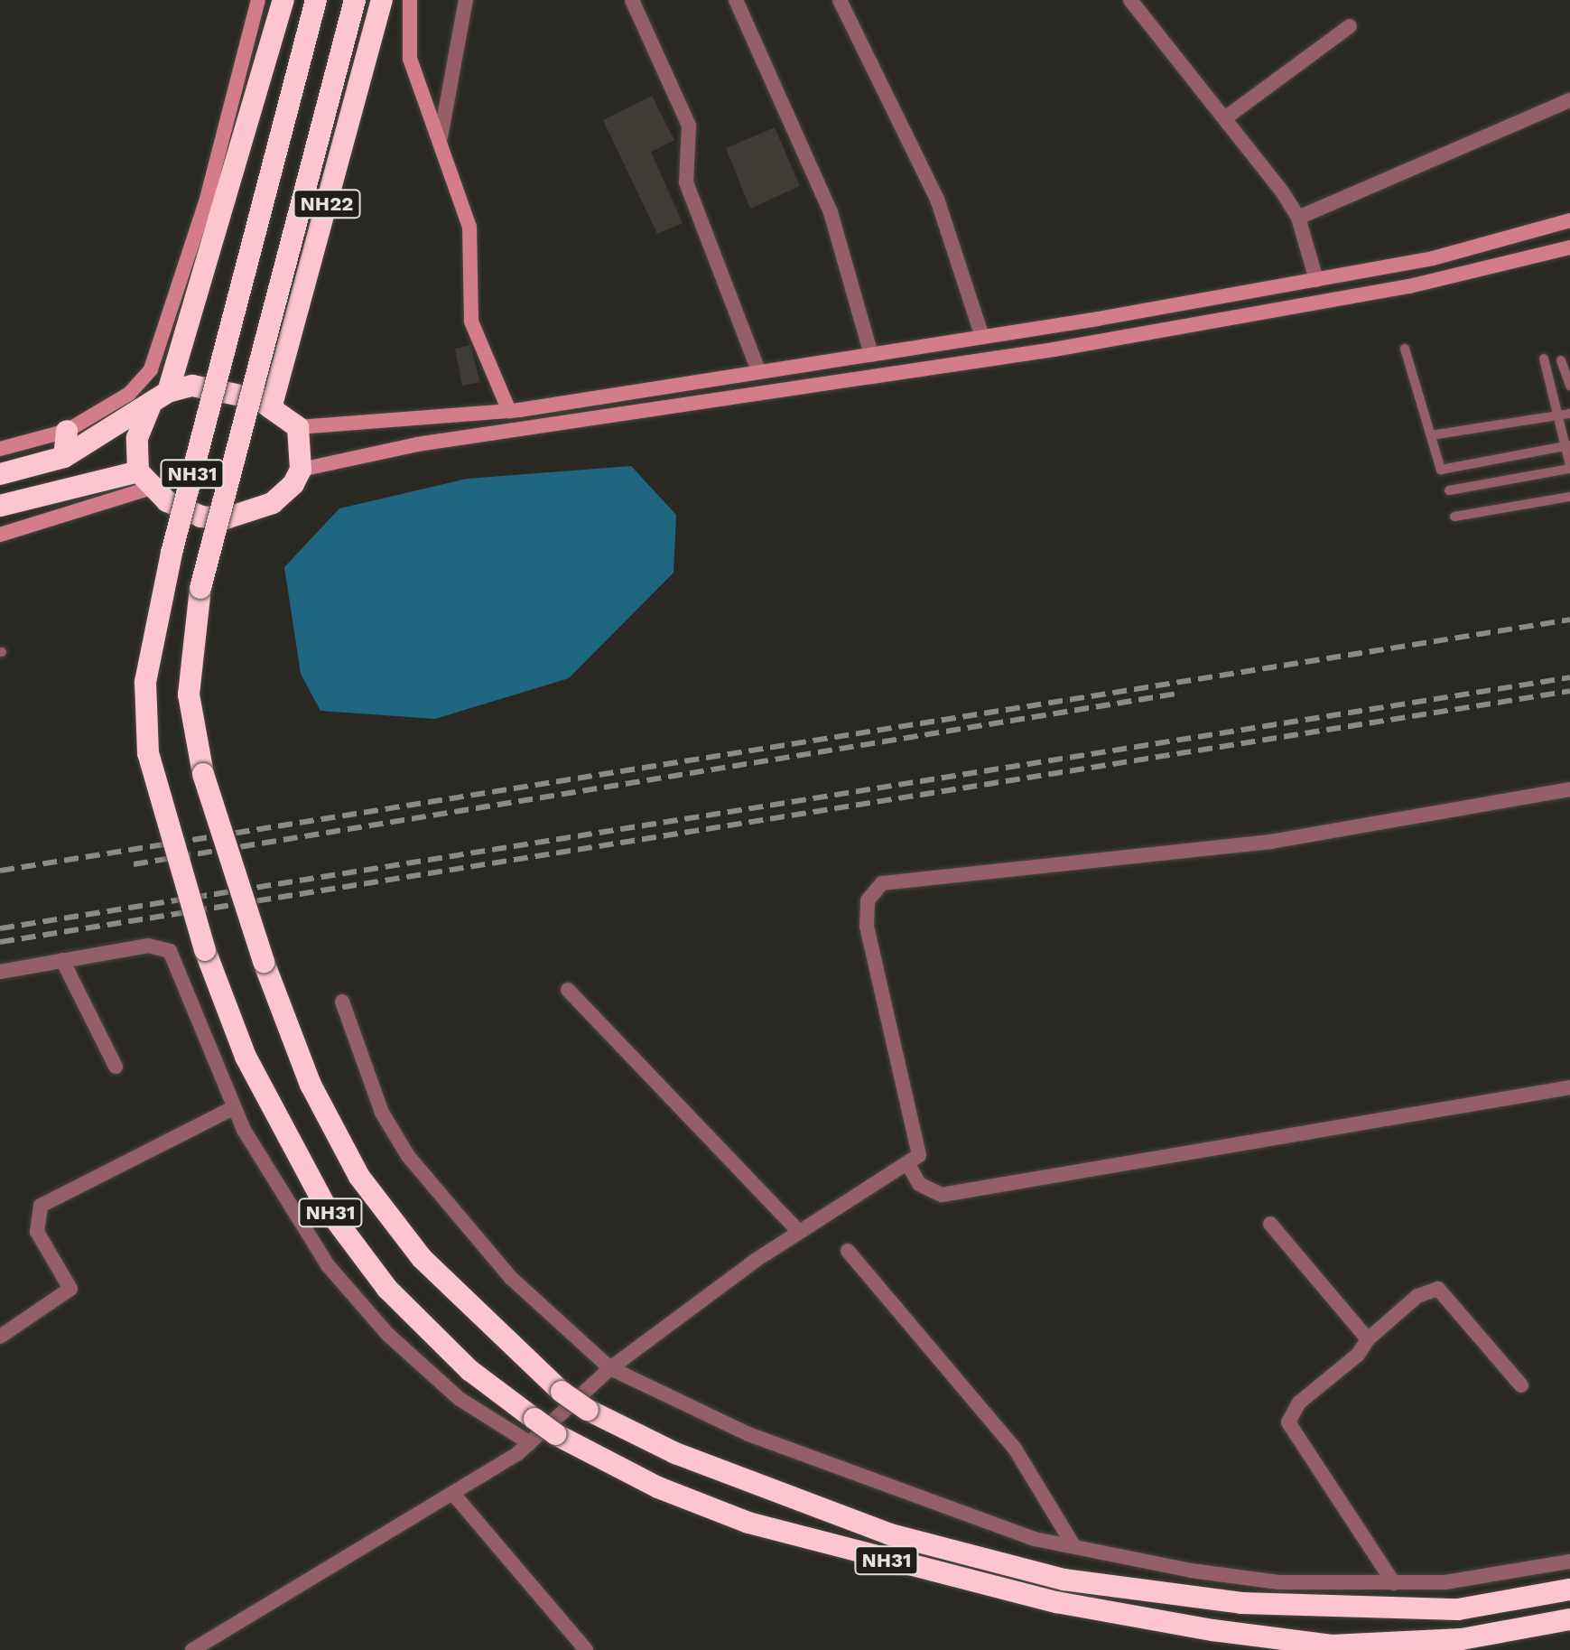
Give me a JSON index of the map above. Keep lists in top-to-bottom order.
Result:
{
  "streets": {
    "highway": ["NH22", "NH31"]
  }
}
